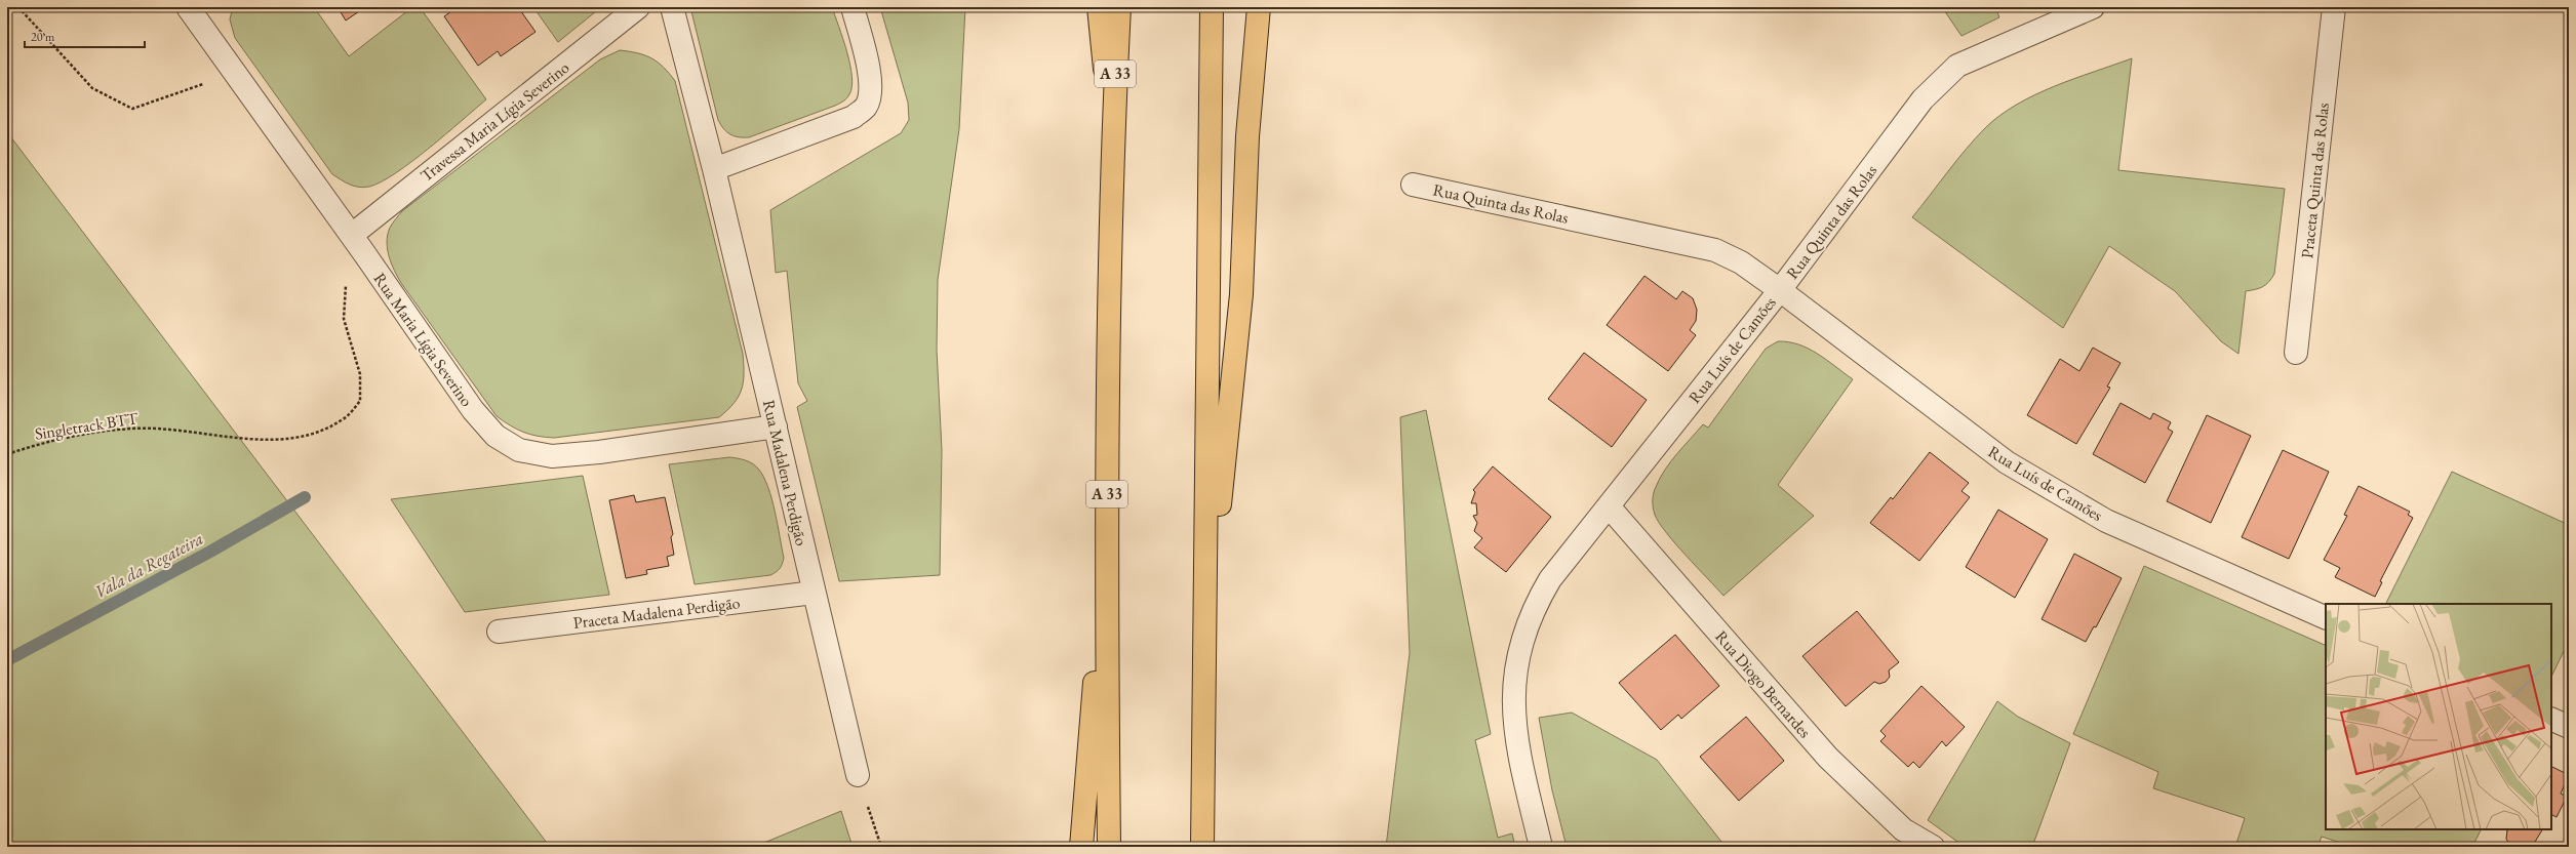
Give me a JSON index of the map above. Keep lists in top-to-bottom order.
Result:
{
  "streets": {
    "highway": ["A 33"],
    "street": [
      "Travessa Maria Lígia Severino",
      "Praceta Quinta das Rolas",
      "Rua Quinta das Rolas",
      "Rua Maria Lígia Severino",
      "Rua Luís de Camões",
      "Rua Madalena Perdigão",
      "Praceta Madalena Perdigão",
      "Rua Diogo Bernardes"
    ],
    "path": ["Singletrack BTT"]
  },
  "crossings": [
    ["Travessa Maria Lígia Severino", "Rua Maria Lígia Severino"],
    ["Rua Quinta das Rolas", "Rua Luís de Camões"],
    ["Rua Maria Lígia Severino", "Singletrack BTT"],
    ["Rua Maria Lígia Severino", "Rua Madalena Perdigão"],
    ["Rua Luís de Camões", "Rua Diogo Bernardes"],
    ["Rua Madalena Perdigão", "Praceta Madalena Perdigão"]
  ],
  "water": ["Vala da Regateira"],
  "scale_bar": "20 m"
}
